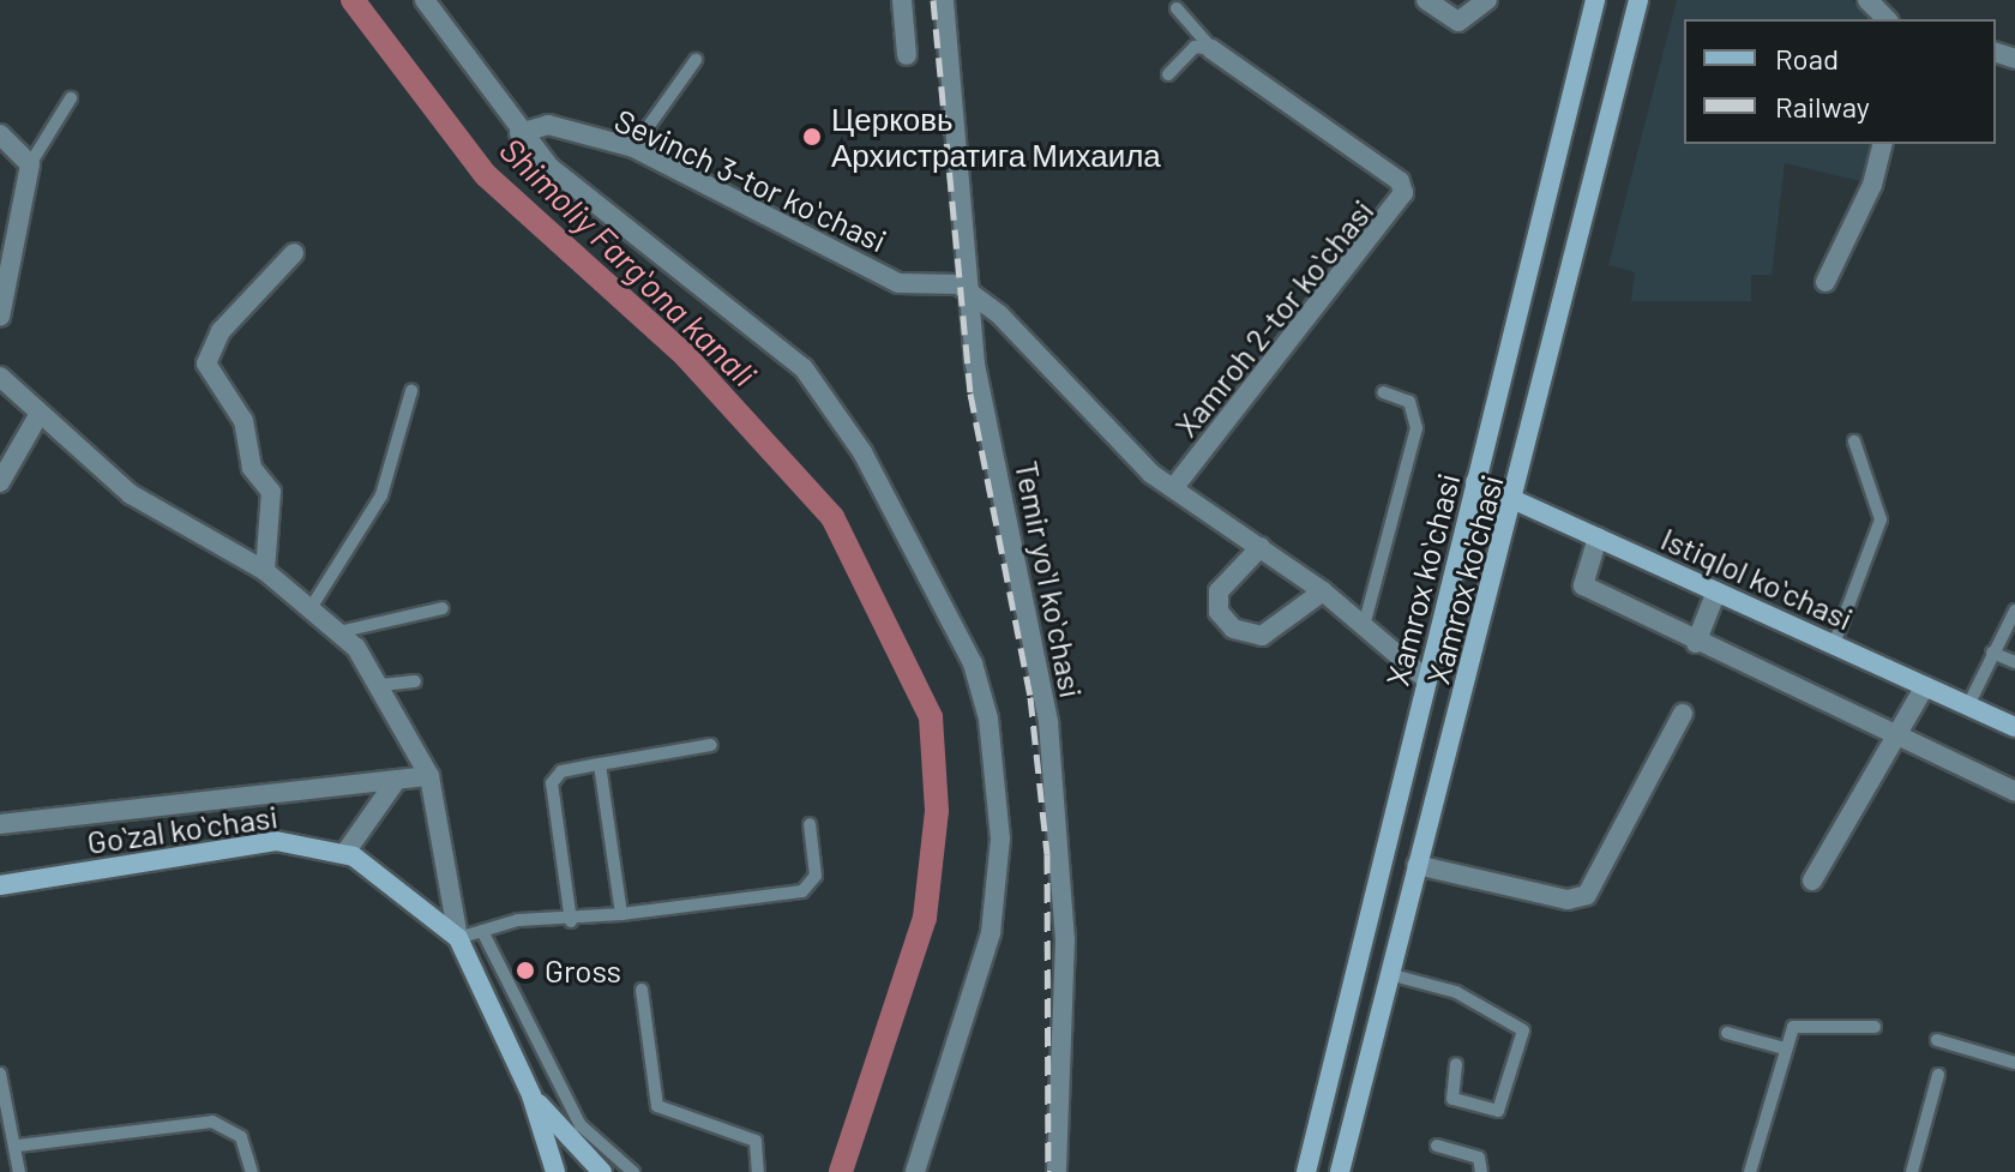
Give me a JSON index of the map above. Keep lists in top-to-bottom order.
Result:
{
  "streets": {
    "main road": [
      "Istiqlol koʻchasi",
      "Xamrox koʻchasi",
      "Xamrox ko'chasi",
      "Goʻzal koʻchasi"
    ],
    "street": ["Sevinch 3-tor koʻchasi", "Xamroh 2-tor koʻchasi", "Temir yoʻl koʻchasi"]
  },
  "crossings": [
    ["Sevinch 3-tor koʻchasi", "Temir yoʻl koʻchasi"],
    ["Istiqlol koʻchasi", "Xamrox koʻchasi"],
    ["Istiqlol koʻchasi", "Xamrox ko'chasi"]
  ],
  "water": ["Shimoliy Fargʻona kanali"],
  "places": ["Церковь Архистратига Михаила", "Gross"],
  "legend": ["Road", "Railway"]
}
